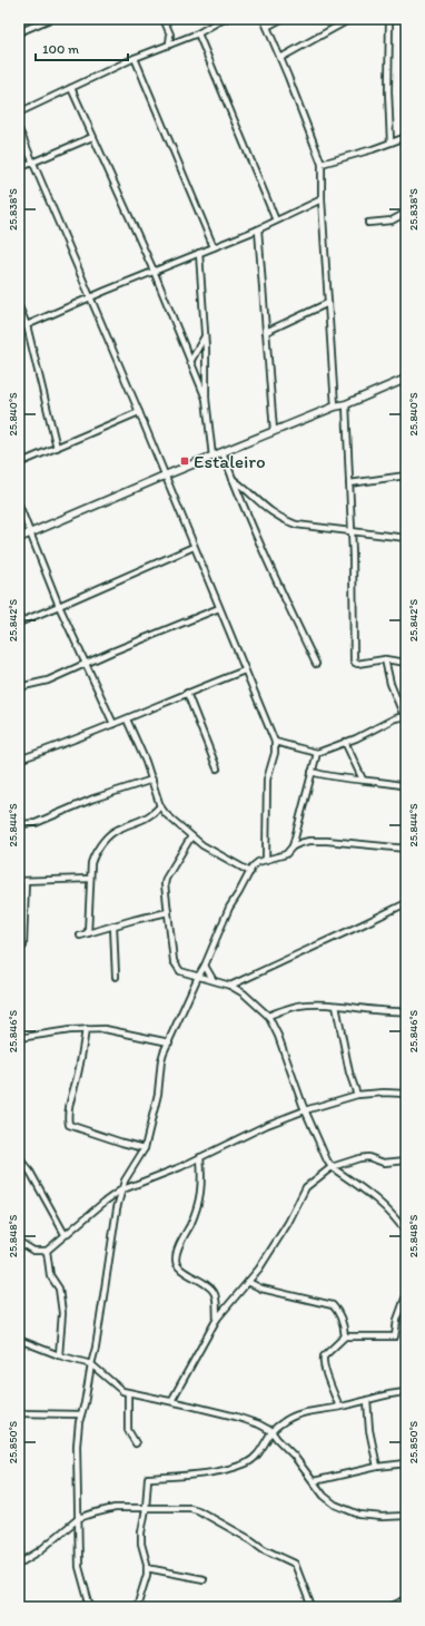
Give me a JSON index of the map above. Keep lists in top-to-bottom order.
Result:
{
  "places": {
    "transit": ["Estaleiro"]
  },
  "scale_bar": "100 m",
  "coordinates": [
    "25.838°S",
    "25.840°S",
    "25.842°S",
    "25.844°S",
    "25.846°S",
    "25.848°S",
    "25.850°S"
  ]
}
